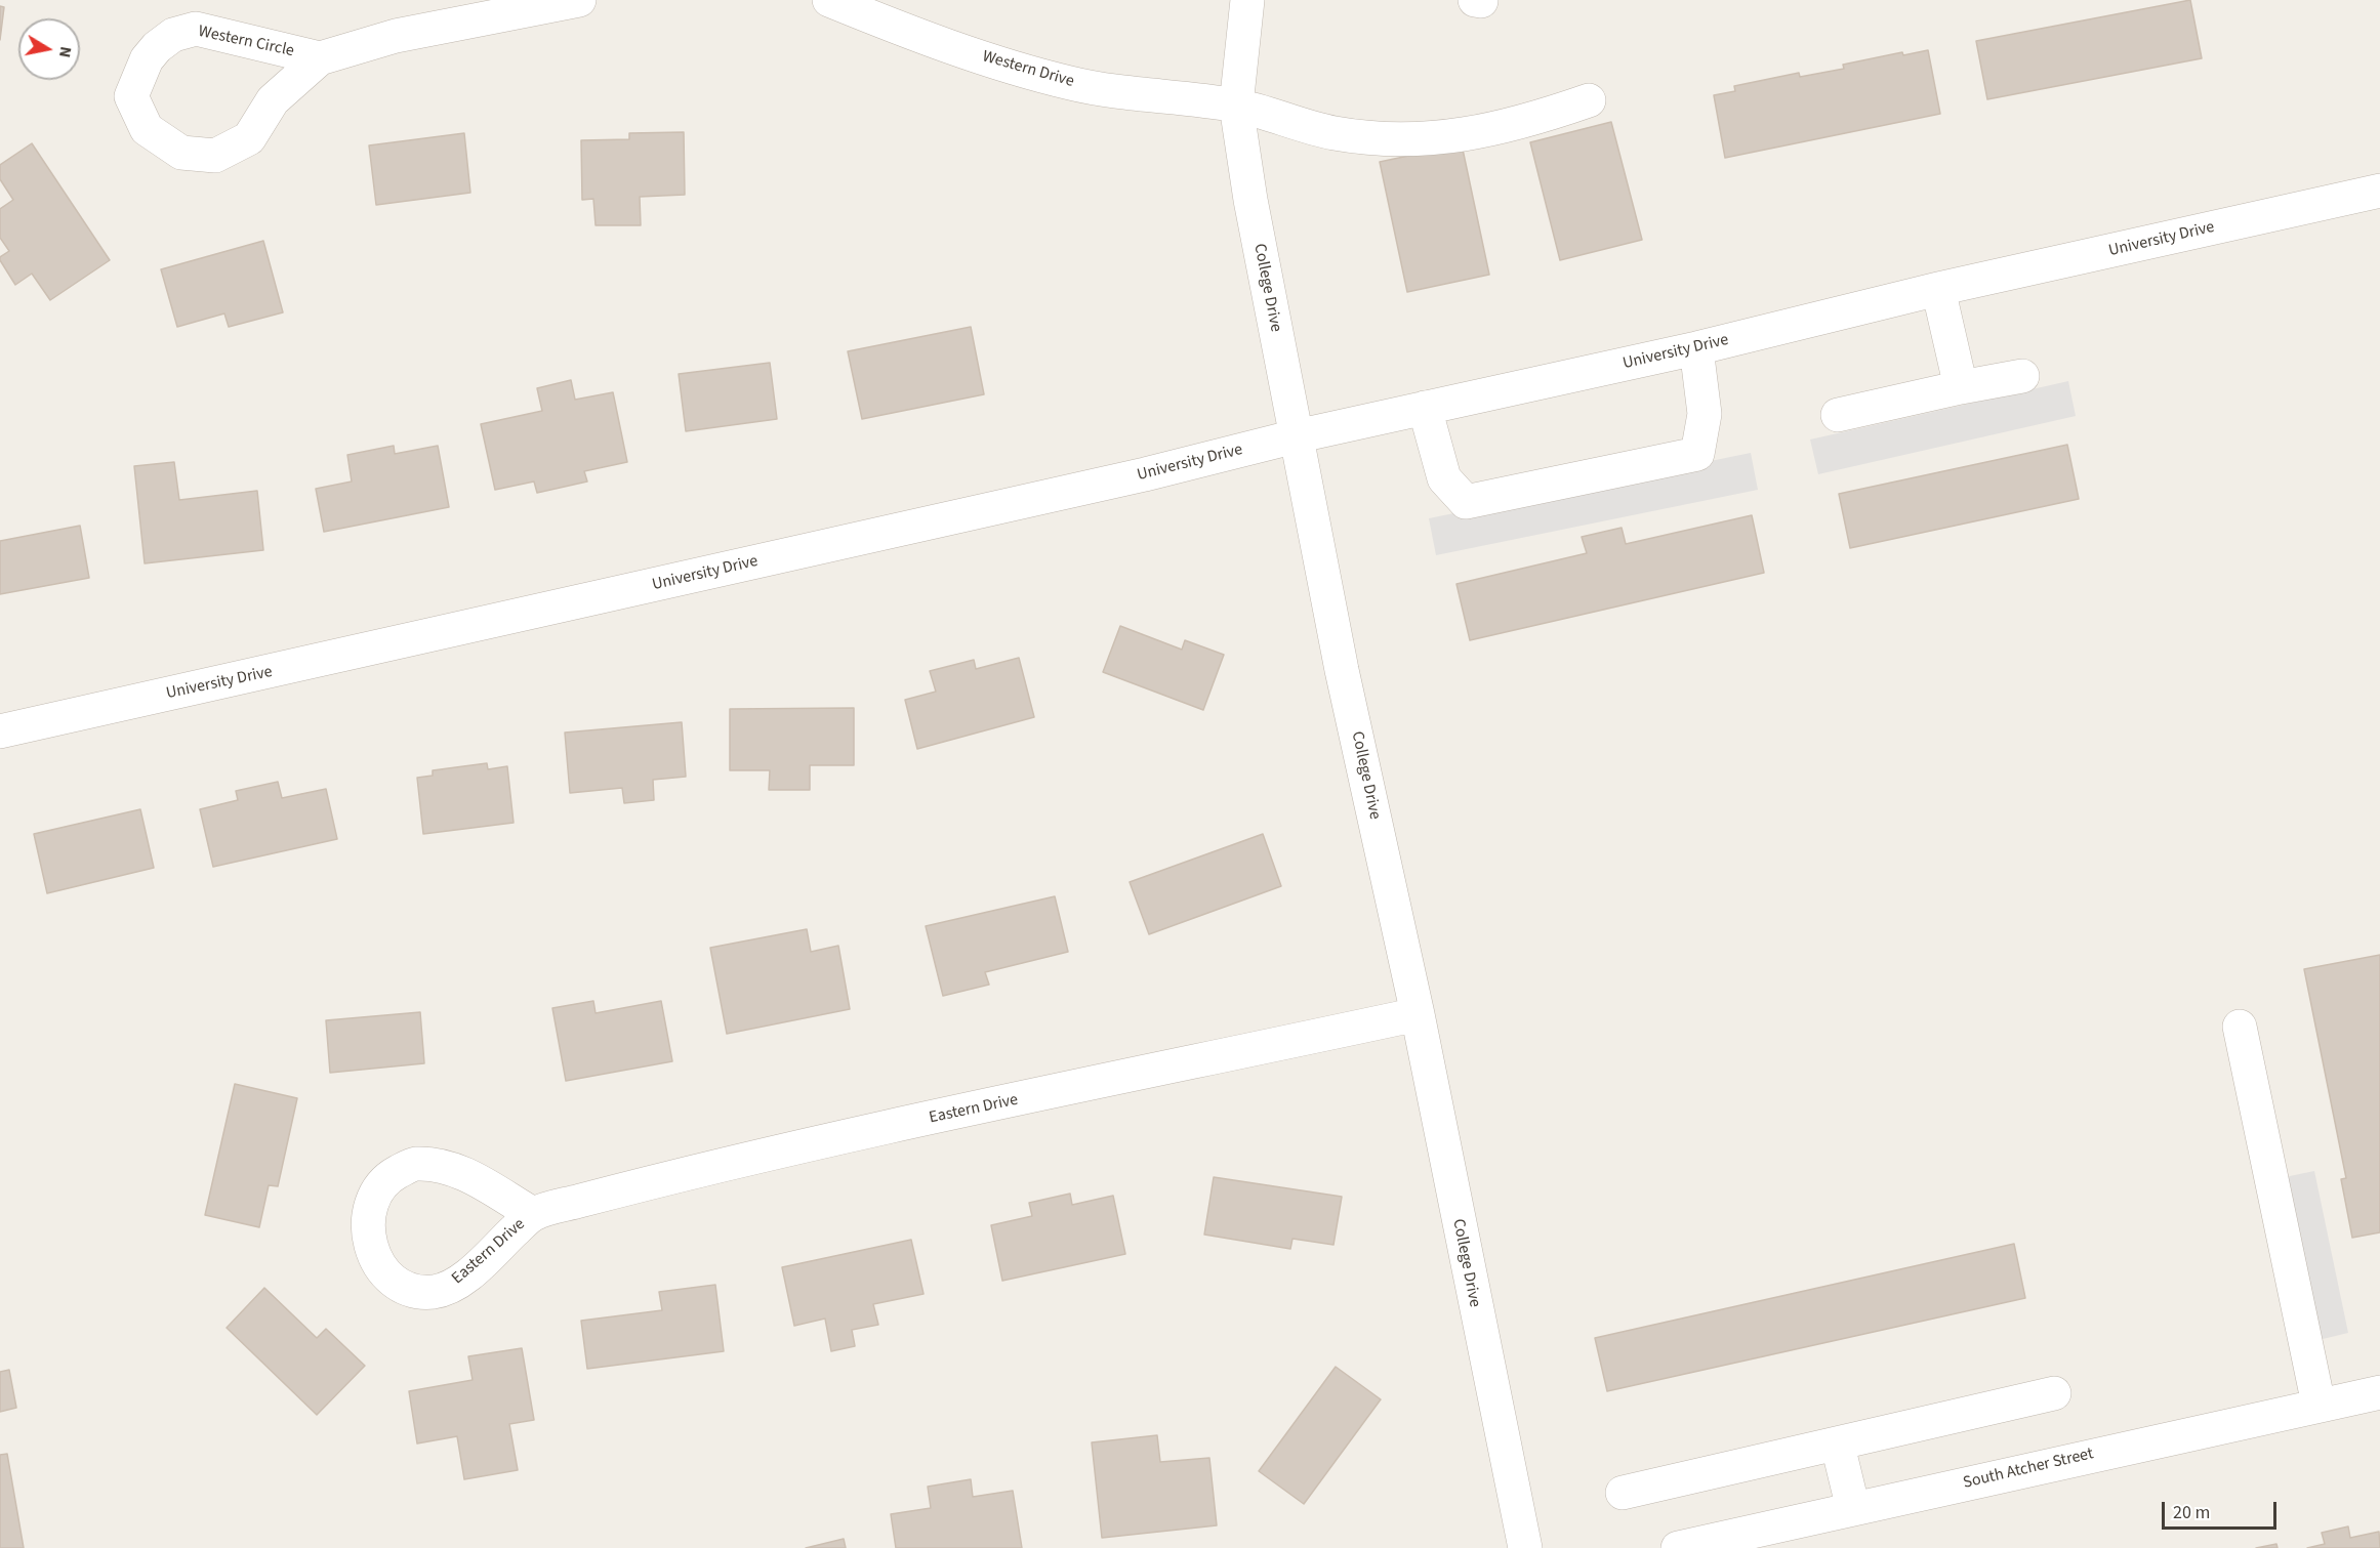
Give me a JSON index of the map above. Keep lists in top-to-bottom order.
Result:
{
  "streets": {
    "street": [
      "Western Circle",
      "Western Drive",
      "University Drive",
      "College Drive",
      "Eastern Drive",
      "South Atcher Street"
    ]
  },
  "crossings": [
    ["Western Drive", "College Drive"],
    ["University Drive", "College Drive"],
    ["College Drive", "Eastern Drive"]
  ],
  "scale_bar": "20 m",
  "north": "right"
}
